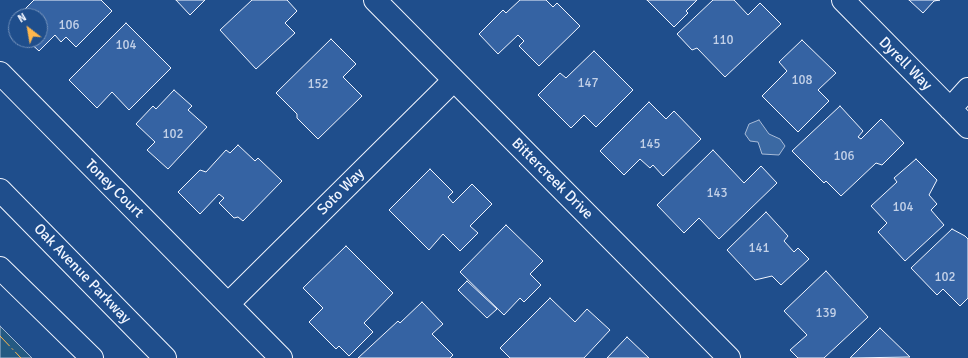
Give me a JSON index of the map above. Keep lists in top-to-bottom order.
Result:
{
  "streets": {
    "street": [
      "Dyrell Way",
      "Bittercreek Drive",
      "Toney Court",
      "Soto Way",
      "Oak Avenue Parkway"
    ]
  },
  "crossings": [
    ["Bittercreek Drive", "Soto Way"],
    ["Toney Court", "Soto Way"]
  ],
  "house_numbers": [
    "106",
    "110",
    "104",
    "108",
    "147",
    "152",
    "102",
    "145",
    "106",
    "143",
    "104",
    "141",
    "102",
    "139"
  ],
  "north": "top left"
}
